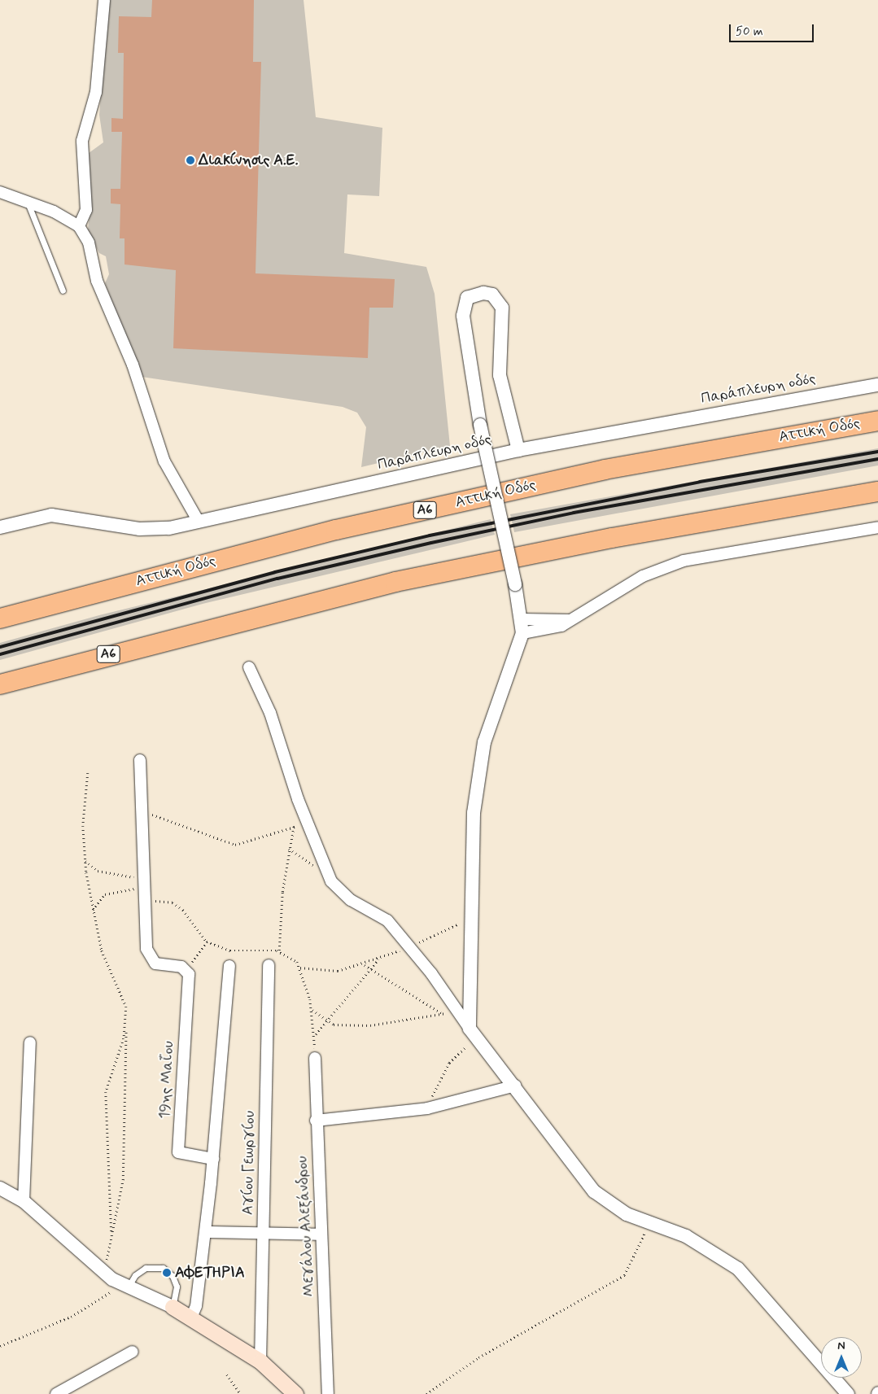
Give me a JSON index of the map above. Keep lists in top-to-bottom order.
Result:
{
  "streets": {
    "highway": ["Αττική Οδός", "Α6"],
    "street": [
      "Παράπλευρη οδός",
      "19ης Μαΐου",
      "Αγίου Γεωργίου",
      "Μεγάλου Αλεξάνδρου"
    ]
  },
  "places": ["Διακίνησις Α.Ε.", "ΑΦΕΤΗΡΙΑ"],
  "scale_bar": "50 m",
  "north": "top"
}
